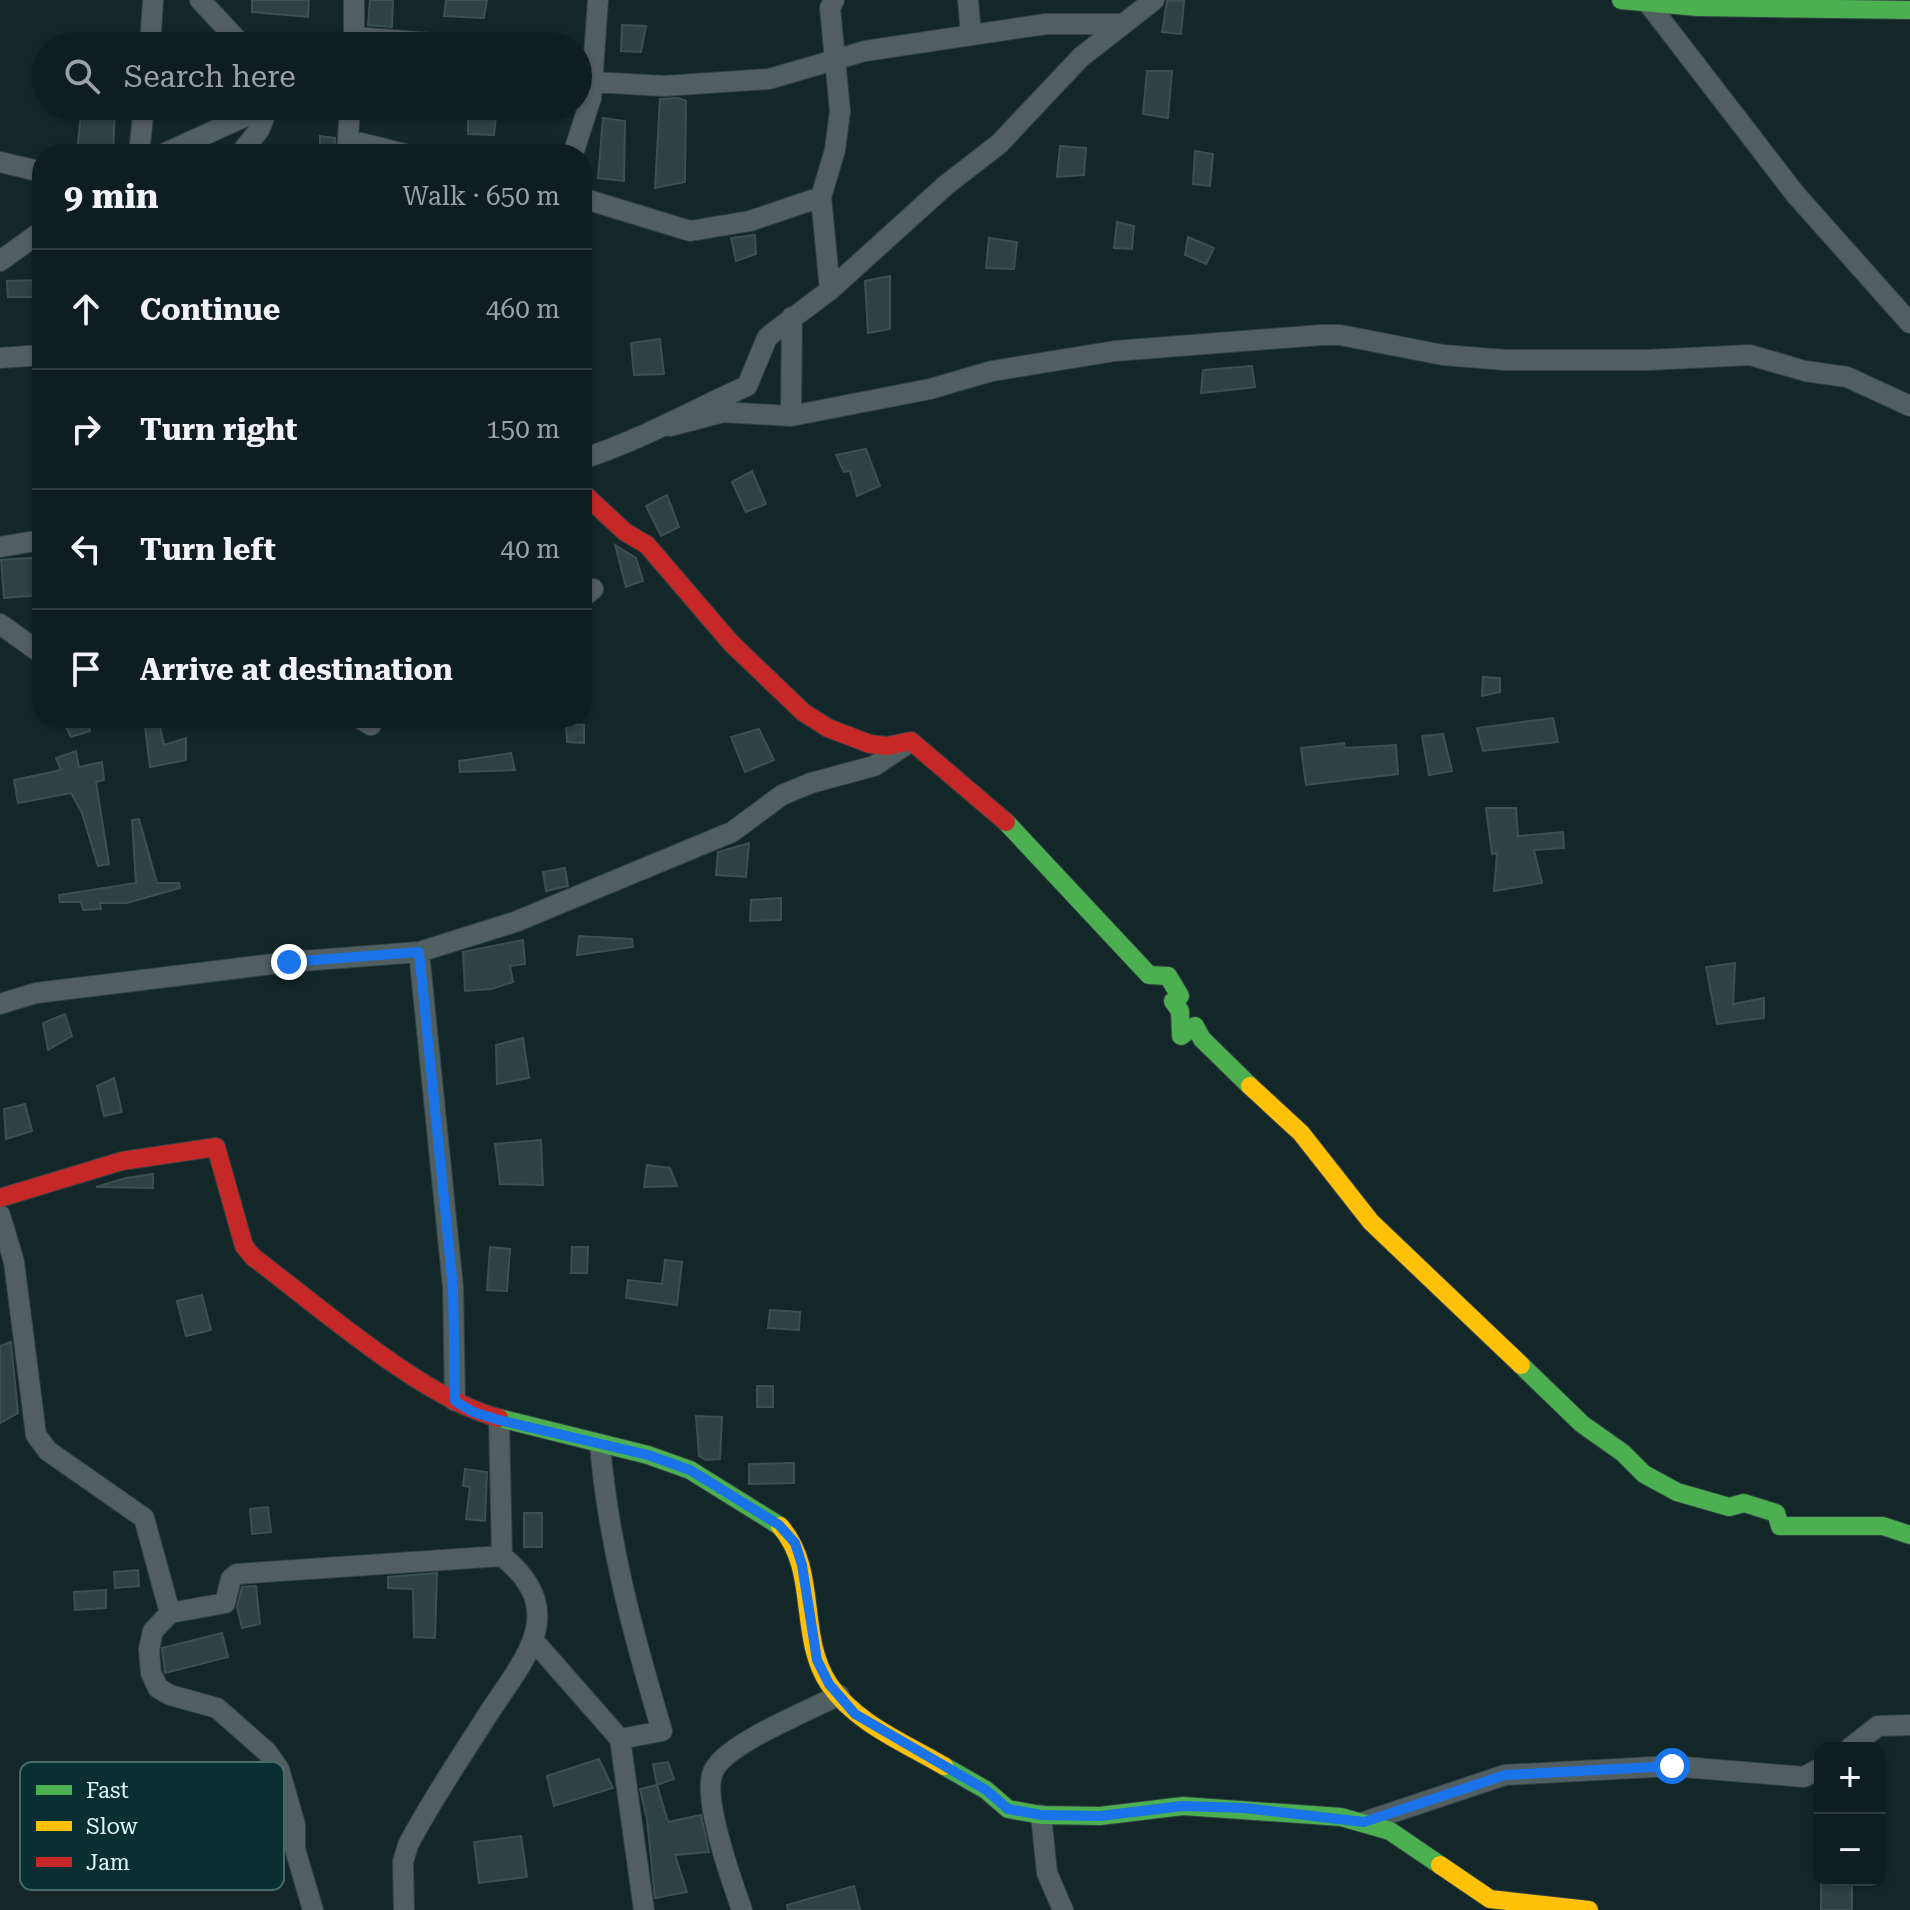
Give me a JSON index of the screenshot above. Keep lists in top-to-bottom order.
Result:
{
  "legend": ["Fast", "Slow", "Jam"],
  "page": {
    "search": "Search here",
    "heading": ["9 min", "Walk · 650 m"],
    "list": [
      ["Continue", "460 m"],
      ["Turn right", "150 m"],
      ["Turn left", "40 m"],
      "Arrive at destination"
    ],
    "map_buttons": ["+", "−"]
  }
}
